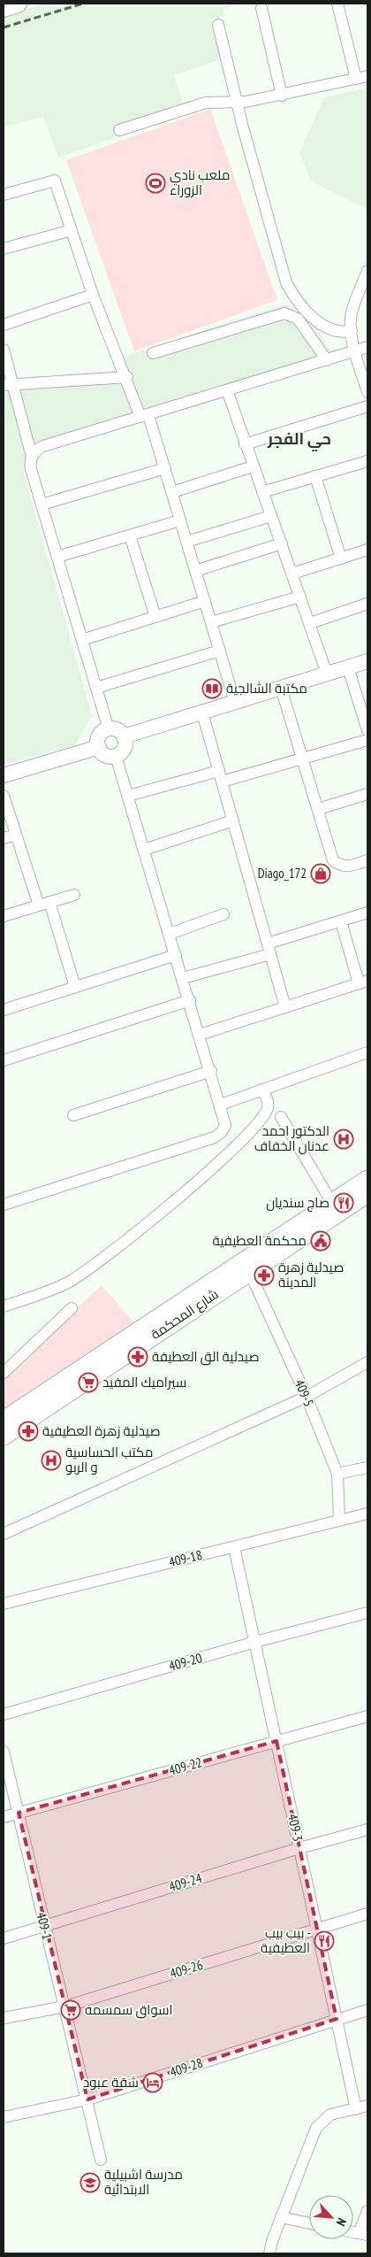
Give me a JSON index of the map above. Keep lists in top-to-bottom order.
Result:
{
  "streets": {
    "main road": ["شارع المحكمة"],
    "street": [
      "409-5",
      "409-18",
      "409-20",
      "409-22",
      "409-3",
      "409-24",
      "409-1",
      "409-26",
      "409-28"
    ]
  },
  "crossings": [
    ["شارع المحكمة", "409-5"],
    ["409-5", "409-18"],
    ["409-18", "409-3"],
    ["409-20", "409-3"],
    ["409-22", "409-3"],
    ["409-22", "409-1"],
    ["409-3", "409-24"],
    ["409-3", "409-26"],
    ["409-3", "409-28"],
    ["409-24", "409-1"],
    ["409-1", "409-26"],
    ["409-1", "409-28"]
  ],
  "districts": ["حي الفجر"],
  "places": {
    "sports": ["ملعب نادي الزوراء"],
    "library": ["مكتبة الشالجية"],
    "shop": ["Diago_172"],
    "hospital": ["الدكتور احمد عدنان الخفاف", "مكتب الحساسية و الربو"],
    "restaurant": ["صاج سنديان", "بيب بيب - العطيفية"],
    "public building": ["محكمة العطيفية"],
    "pharmacy": ["صيدلية زهرة المدينة", "صيدلية الق العطيفة", "صيدلية زهرة العطيفية"],
    "supermarket": ["سيراميك المفيد", "اسواق سمسمه"],
    "hotel": ["شقة عبود"],
    "school or university": ["مدرسة اشبيلية الابتدائية"]
  },
  "north": "bottom right"
}
